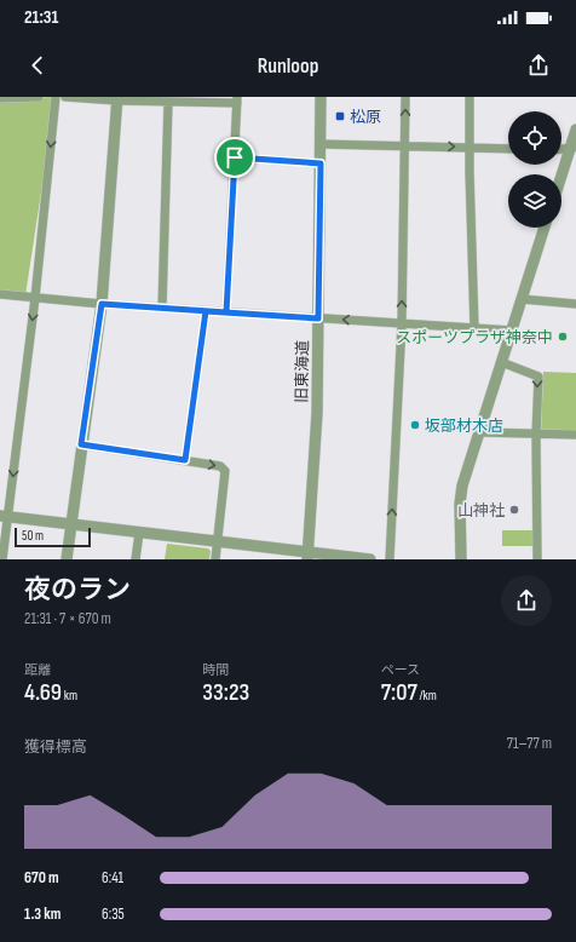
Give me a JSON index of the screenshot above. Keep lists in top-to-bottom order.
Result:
{
  "streets": {
    "street": ["旧東海道"]
  },
  "places": {
    "transit": ["松原"],
    "other": ["スポーツプラザ神奈中", "坂部材木店", "山神社"]
  },
  "scale_bar": "50 m",
  "page": {
    "status": "21:31",
    "header": "Runloop",
    "scale": "50 m",
    "heading": ["夜のラン", "21:31 · 7 × 670 m"],
    "stats": [
      ["距離", "4.69 km"],
      ["時間", "33:23"],
      ["ペース", "7:07 /km"]
    ],
    "chart": ["獲得標高", "71–77 m"],
    "list": [
      {
        "name": "670 m",
        "note": "6:41"
      },
      {
        "name": "1.3 km",
        "note": "6:35"
      }
    ]
  }
}
